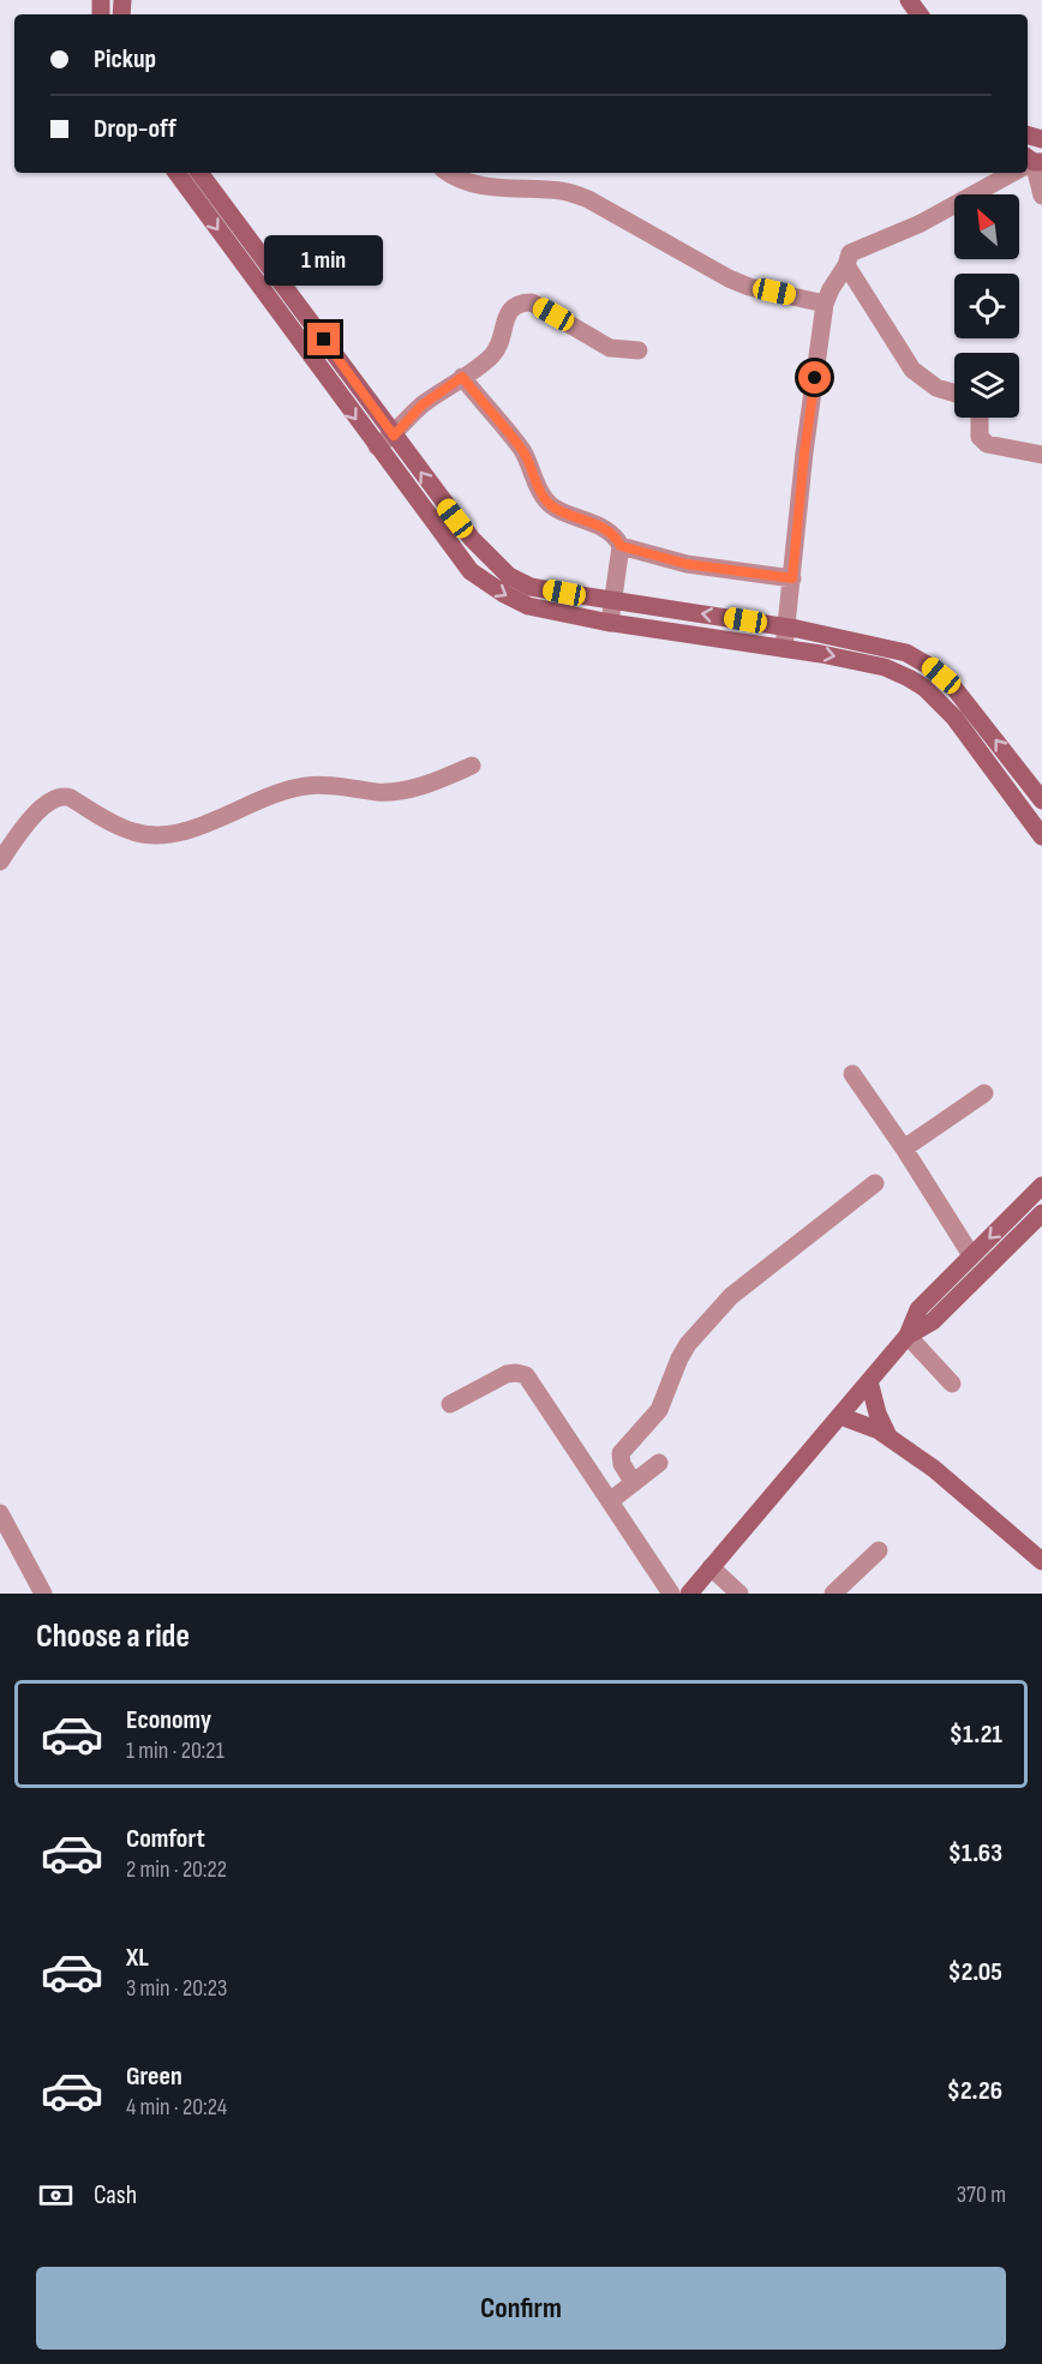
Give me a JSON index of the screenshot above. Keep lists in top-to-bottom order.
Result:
{
  "north": "top left",
  "page": {
    "banner": ["Pickup", "Drop-off"],
    "bubble": "1 min",
    "heading": "Choose a ride",
    "list": [
      {
        "name": "Economy",
        "note": "1 min · 20:21",
        "value": "$1.21"
      },
      {
        "name": "Comfort",
        "note": "2 min · 20:22",
        "value": "$1.63"
      },
      {
        "name": "XL",
        "note": "3 min · 20:23",
        "value": "$2.05"
      },
      {
        "name": "Green",
        "note": "4 min · 20:24",
        "value": "$2.26"
      }
    ],
    "pay": ["Cash", "370 m"],
    "buttons": "Confirm"
  }
}
